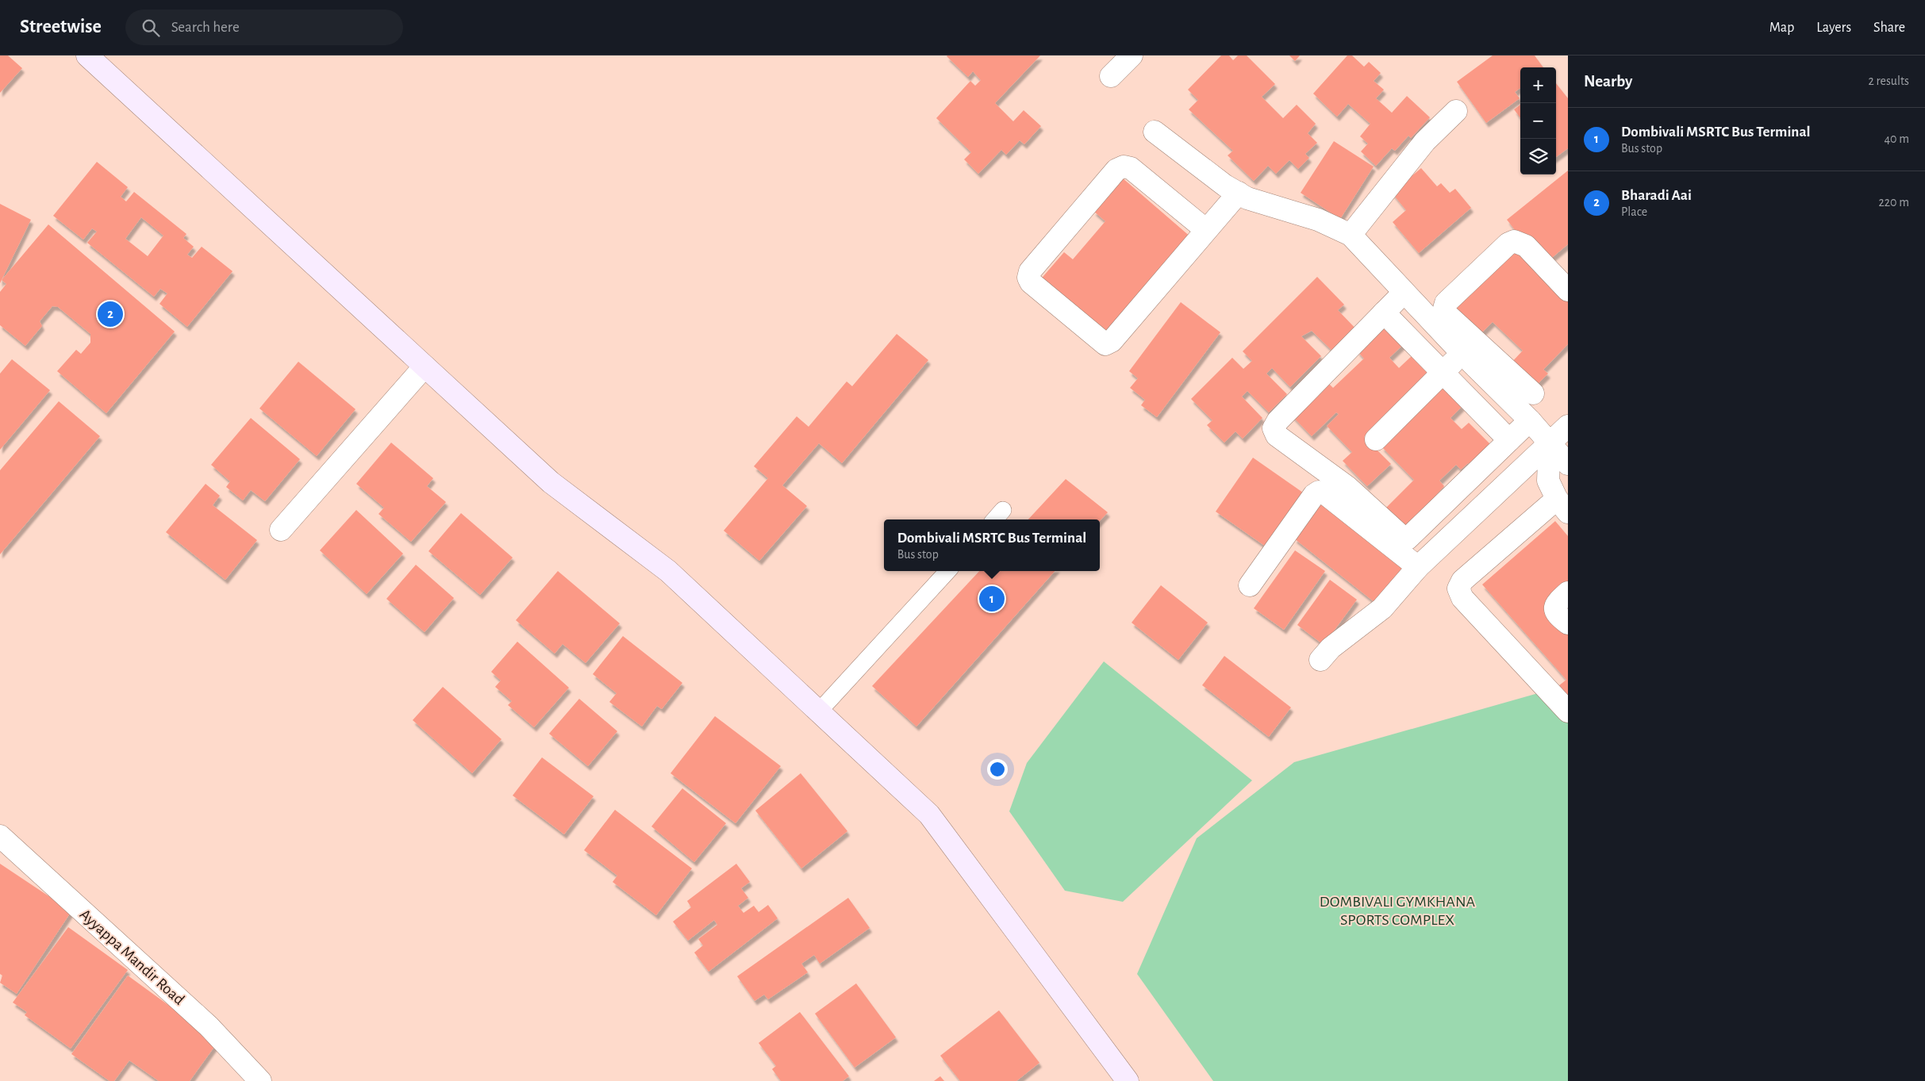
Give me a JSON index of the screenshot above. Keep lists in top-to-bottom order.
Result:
{
  "streets": {
    "street": ["Ayyappa Mandir Road"]
  },
  "parks": ["DOMBIVALI GYMKHANA SPORTS COMPLEX"],
  "page": {
    "header": "Streetwise",
    "search": "Search here",
    "nav": ["Map", "Layers", "Share"],
    "heading": ["Nearby", "2 results"],
    "map_buttons": ["+", "−"],
    "list": [
      {
        "mark": "1",
        "name": "Dombivali MSRTC Bus Terminal",
        "note": "Bus stop",
        "value": "40 m"
      },
      {
        "mark": "2",
        "name": "Bharadi Aai",
        "note": "Place",
        "value": "220 m"
      }
    ],
    "pins": ["2", "1"],
    "popup": ["Dombivali MSRTC Bus Terminal", "Bus stop"]
  }
}
